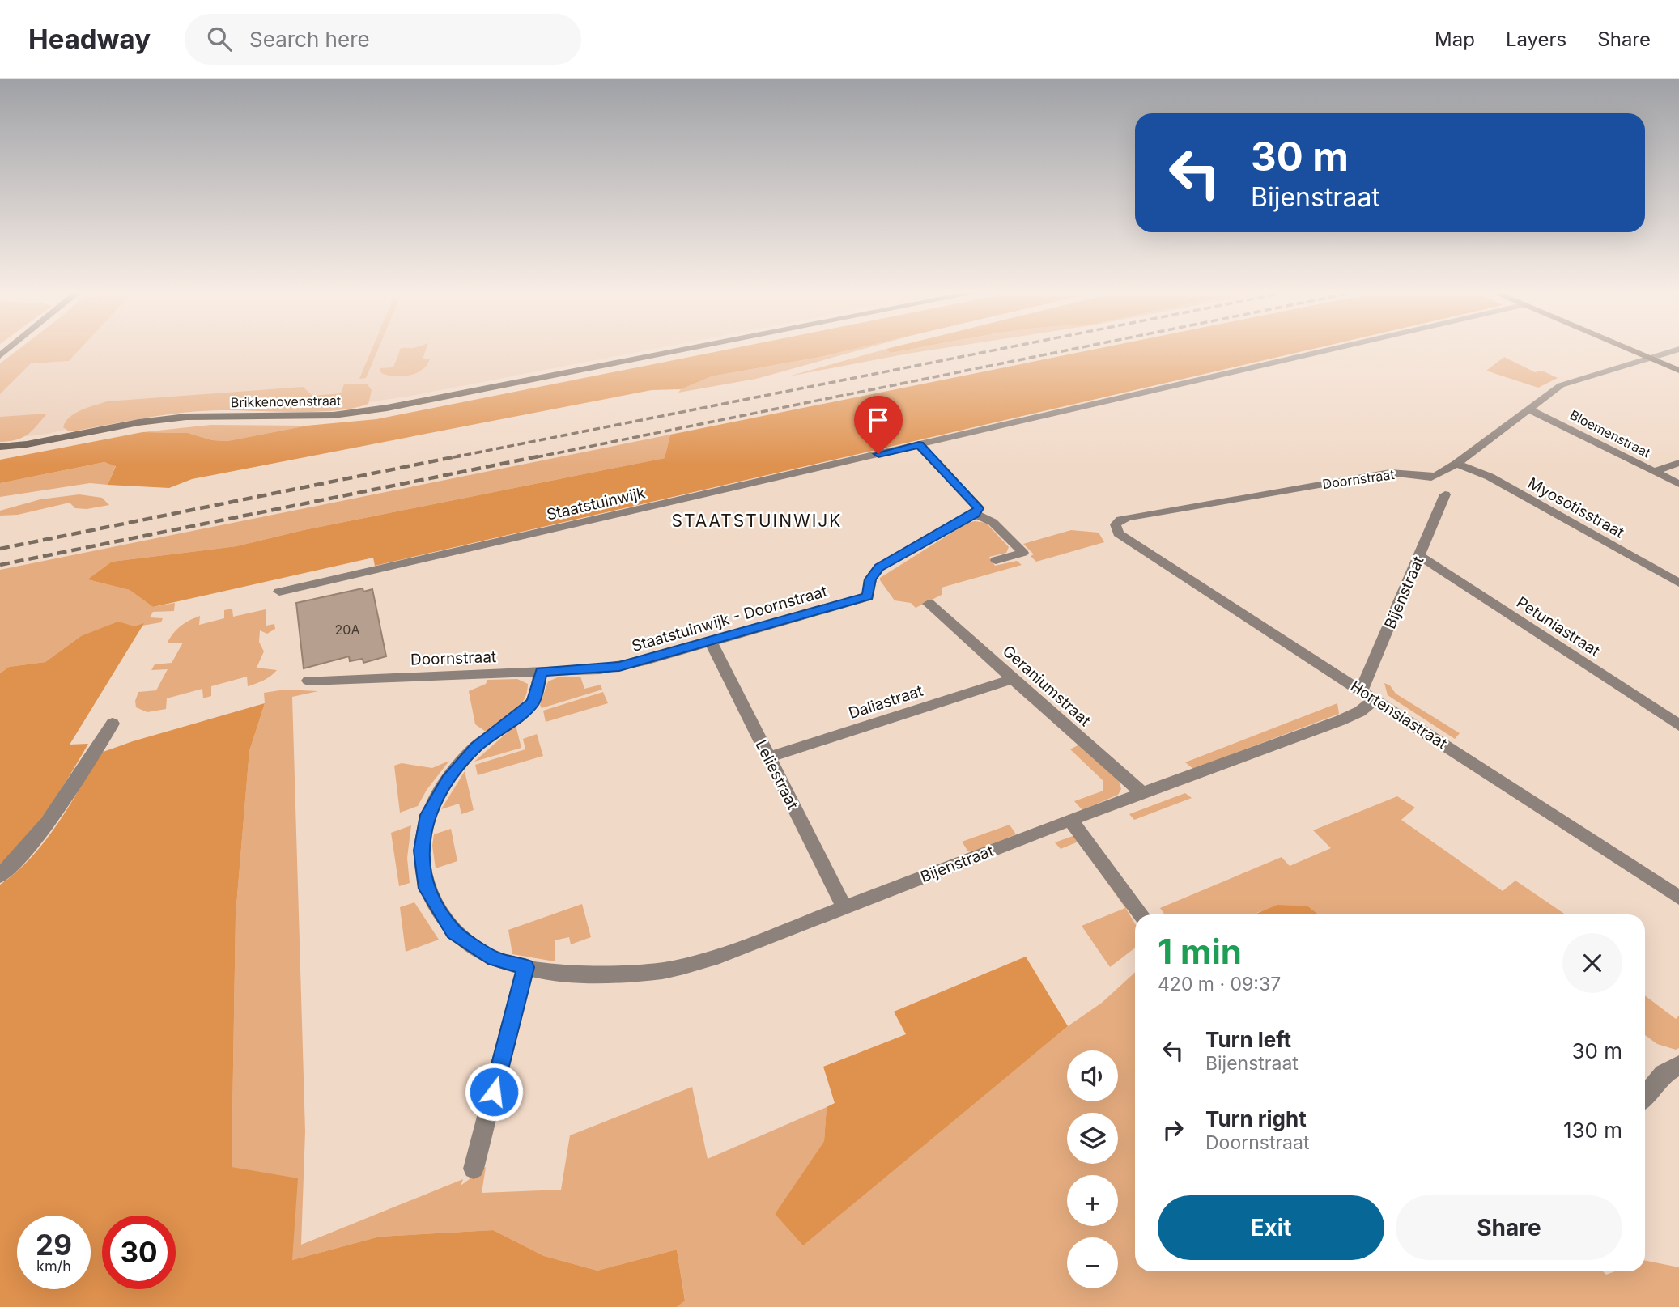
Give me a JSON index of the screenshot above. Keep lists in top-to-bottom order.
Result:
{
  "streets": {
    "street": [
      "Brikkenovenstraat",
      "Bloemenstraat",
      "Doornstraat",
      "Staatstuinwijk",
      "Myosotisstraat",
      "Bijenstraat",
      "Staatstuinwijk - Doornstraat",
      "Petuniastraat",
      "Geraniumstraat",
      "Daliastraat",
      "Hortensiastraat",
      "Leliestraat"
    ]
  },
  "crossings": [
    ["Bloemenstraat", "Doornstraat"],
    ["Doornstraat", "Myosotisstraat"],
    ["Doornstraat", "Bijenstraat"],
    ["Doornstraat", "Staatstuinwijk - Doornstraat"],
    ["Doornstraat", "Hortensiastraat"],
    ["Bijenstraat", "Petuniastraat"],
    ["Bijenstraat", "Geraniumstraat"],
    ["Bijenstraat", "Hortensiastraat"],
    ["Bijenstraat", "Leliestraat"],
    ["Staatstuinwijk - Doornstraat", "Leliestraat"],
    ["Geraniumstraat", "Daliastraat"],
    ["Daliastraat", "Leliestraat"]
  ],
  "districts": ["STAATSTUINWIJK"],
  "house_numbers": ["20A"],
  "page": {
    "header": "Headway",
    "search": "Search here",
    "nav": ["Map", "Layers", "Share"],
    "turn": ["30 m", "Bijenstraat"],
    "heading": ["1 min", "420 m · 09:37"],
    "list": [
      {
        "name": "Turn left",
        "note": "Bijenstraat",
        "value": "30 m"
      },
      {
        "name": "Turn right",
        "note": "Doornstraat",
        "value": "130 m"
      }
    ],
    "map_buttons": ["+", "−"],
    "buttons": ["Exit", "Share"],
    "speed": "29 km/h",
    "limit": "30"
  }
}
